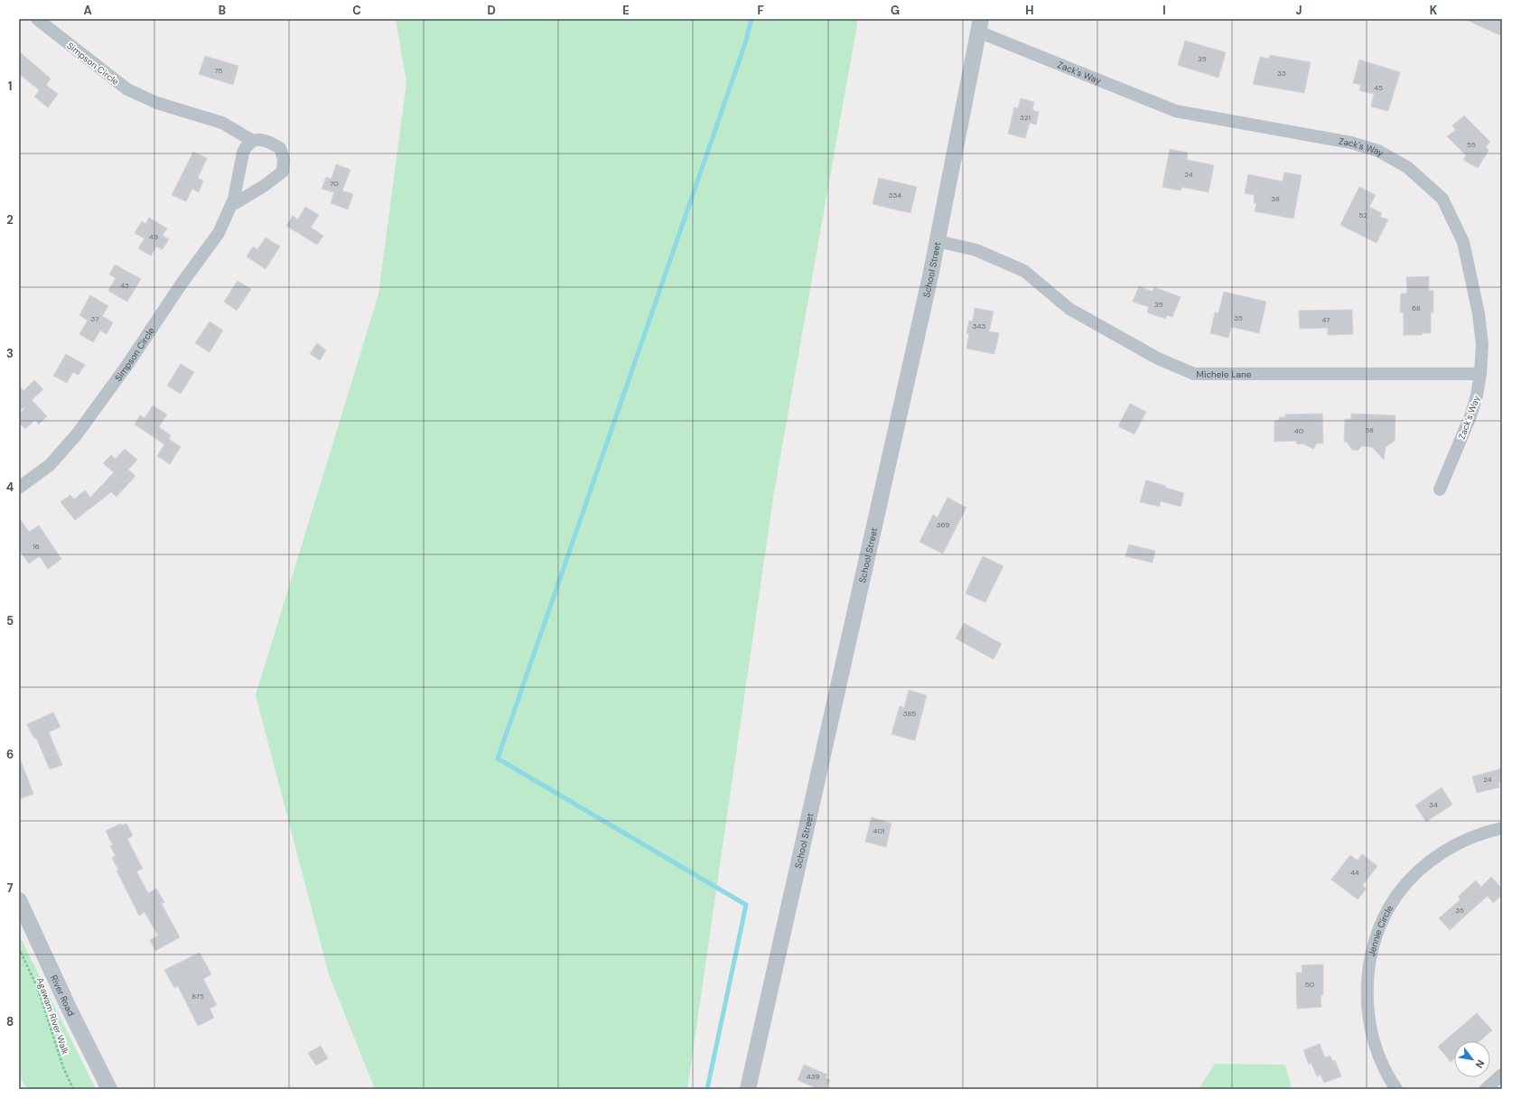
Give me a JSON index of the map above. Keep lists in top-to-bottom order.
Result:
{
  "streets": {
    "street": [
      "Simpson Circle",
      "Zack's Way",
      "School Street",
      "Michele Lane",
      "Jennie Circle",
      "River Road"
    ],
    "path": ["Agawam River Walk"]
  },
  "crossings": [
    ["Zack's Way", "School Street"],
    ["Zack's Way", "Michele Lane"],
    ["School Street", "Michele Lane"]
  ],
  "house_numbers": [
    "25",
    "75",
    "33",
    "45",
    "321",
    "55",
    "24",
    "70",
    "334",
    "38",
    "52",
    "49",
    "43",
    "25",
    "68",
    "35",
    "37",
    "47",
    "343",
    "58",
    "40",
    "369",
    "16",
    "385",
    "24",
    "34",
    "401",
    "44",
    "35",
    "50",
    "875",
    "439"
  ],
  "north": "bottom right",
  "grid": {
    "columns": [
      "A",
      "B",
      "C",
      "D",
      "E",
      "F",
      "G",
      "H",
      "I",
      "J",
      "K"
    ],
    "rows": [
      "1",
      "2",
      "3",
      "4",
      "5",
      "6",
      "7",
      "8"
    ]
  }
}
